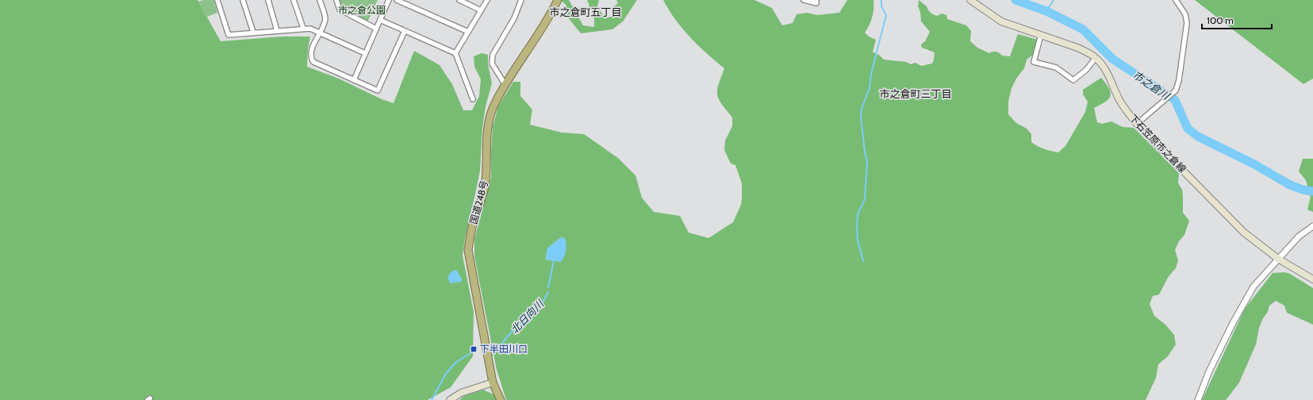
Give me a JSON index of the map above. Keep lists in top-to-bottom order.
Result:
{
  "streets": {
    "highway": ["国道248号"],
    "main road": ["下石笠原市之倉線"]
  },
  "districts": ["市之倉町五丁目", "市之倉町三丁目"],
  "water": ["市之倉川", "北日向川"],
  "parks": ["市之倉公園"],
  "places": {
    "transit": ["下半田川口"]
  },
  "scale_bar": "100 m"
}
